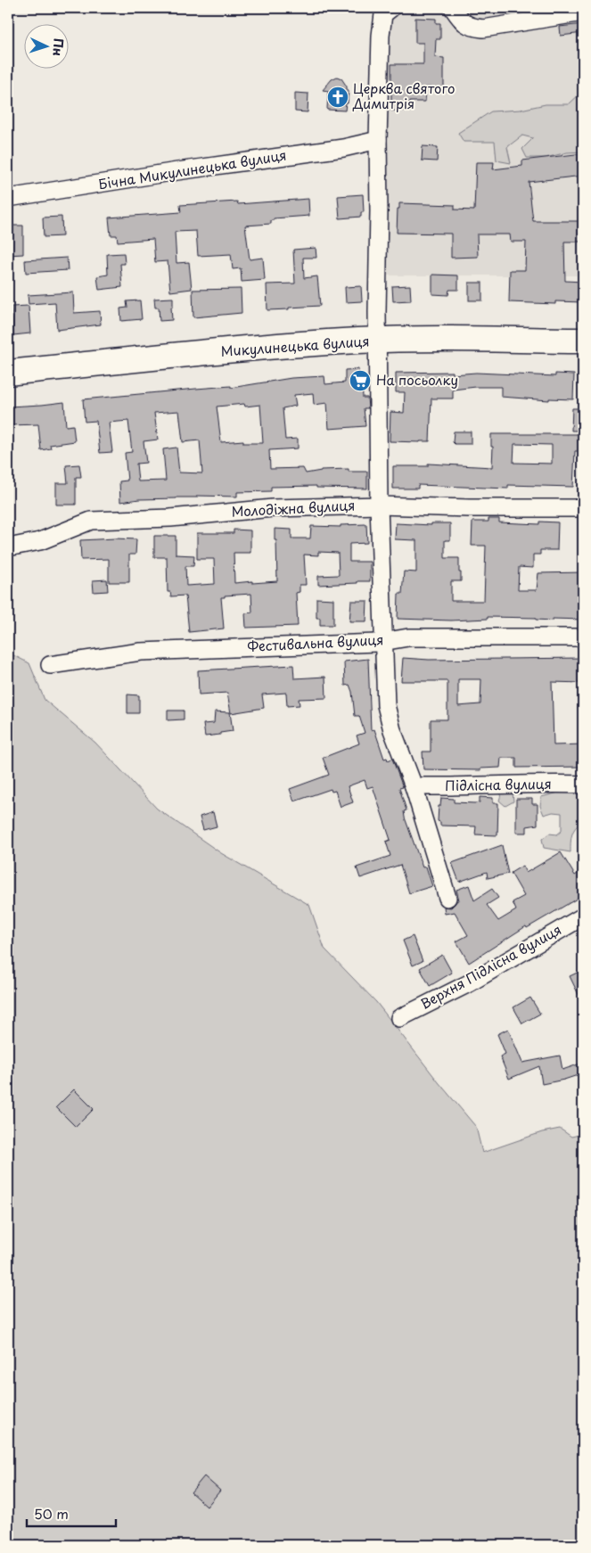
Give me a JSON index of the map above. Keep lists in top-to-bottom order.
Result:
{
  "streets": {
    "highway": ["Микулинецька вулиця"],
    "street": [
      "Бічна Микулинецька вулиця",
      "Молодіжна вулиця",
      "Фестивальна вулиця",
      "Підлісна вулиця",
      "Верхня Підлісна вулиця"
    ]
  },
  "places": {
    "church": ["Церква святого Димитрія"],
    "supermarket": ["На посьолку"]
  },
  "scale_bar": "50 m",
  "north": "right"
}
